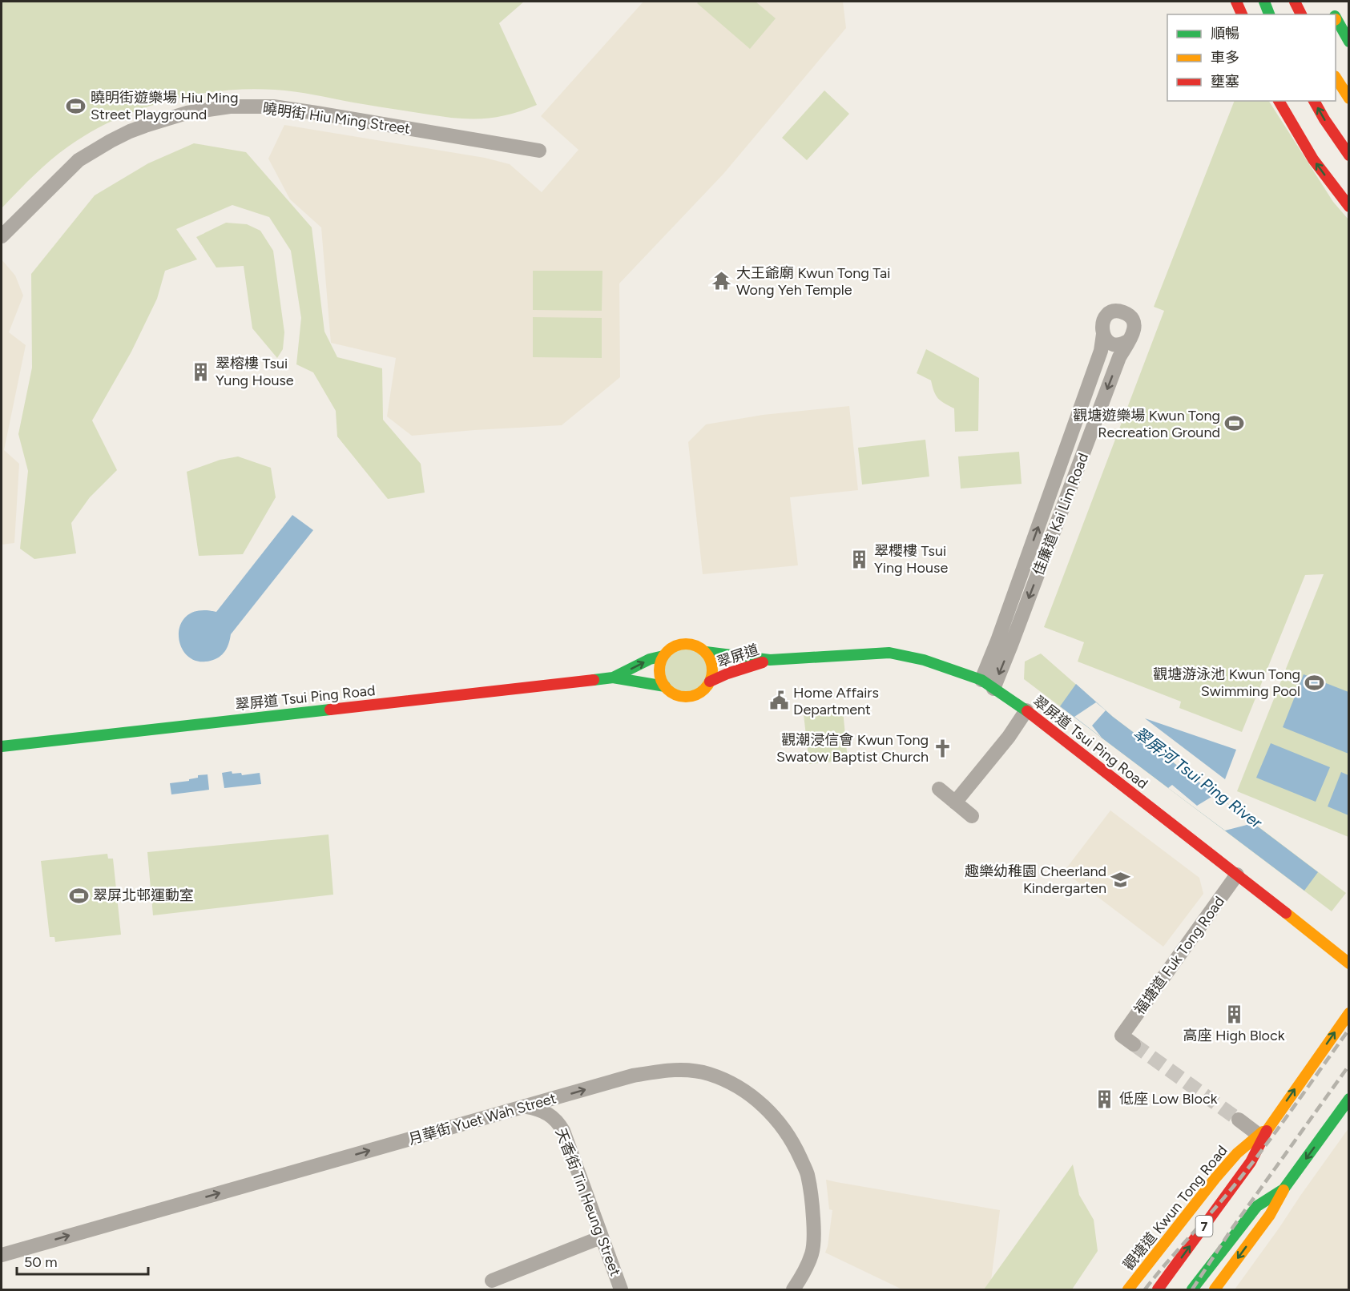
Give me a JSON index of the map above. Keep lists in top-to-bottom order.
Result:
{
  "streets": {
    "main road": [
      "翠屏道",
      "翠屏道 Tsui Ping Road",
      "觀塘道 Kwun Tong Road",
      "7"
    ],
    "street": [
      "曉明街 Hiu Ming Street",
      "佳廉道 Kai Lim Road",
      "福塘道 Fuk Tong Road",
      "月華街 Yuet Wah Street",
      "天香街 Tin Heung Street"
    ]
  },
  "crossings": [
    ["佳廉道 Kai Lim Road", "翠屏道 Tsui Ping Road"],
    ["翠屏道", "翠屏道 Tsui Ping Road"],
    ["翠屏道 Tsui Ping Road", "福塘道 Fuk Tong Road"],
    ["月華街 Yuet Wah Street", "天香街 Tin Heung Street"]
  ],
  "water": ["翠屏河 Tsui Ping River"],
  "places": {
    "sports": [
      "曉明街遊樂場 Hiu Ming Street Playground",
      "觀塘遊樂場 Kwun Tong Recreation Ground",
      "觀塘游泳池 Kwun Tong Swimming Pool",
      "翠屏北邨運動室"
    ],
    "temple": ["大王爺廟 Kwun Tong Tai Wong Yeh Temple"],
    "building": [
      "翠榕樓 Tsui Yung House",
      "翠櫻樓 Tsui Ying House",
      "高座 High Block",
      "低座 Low Block"
    ],
    "public building": ["Home Affairs Department"],
    "church": ["觀潮浸信會 Kwun Tong Swatow Baptist Church"],
    "school or university": ["趣樂幼稚園 Cheerland Kindergarten"]
  },
  "legend": ["順暢", "車多", "壅塞"],
  "scale_bar": "50 m"
}
